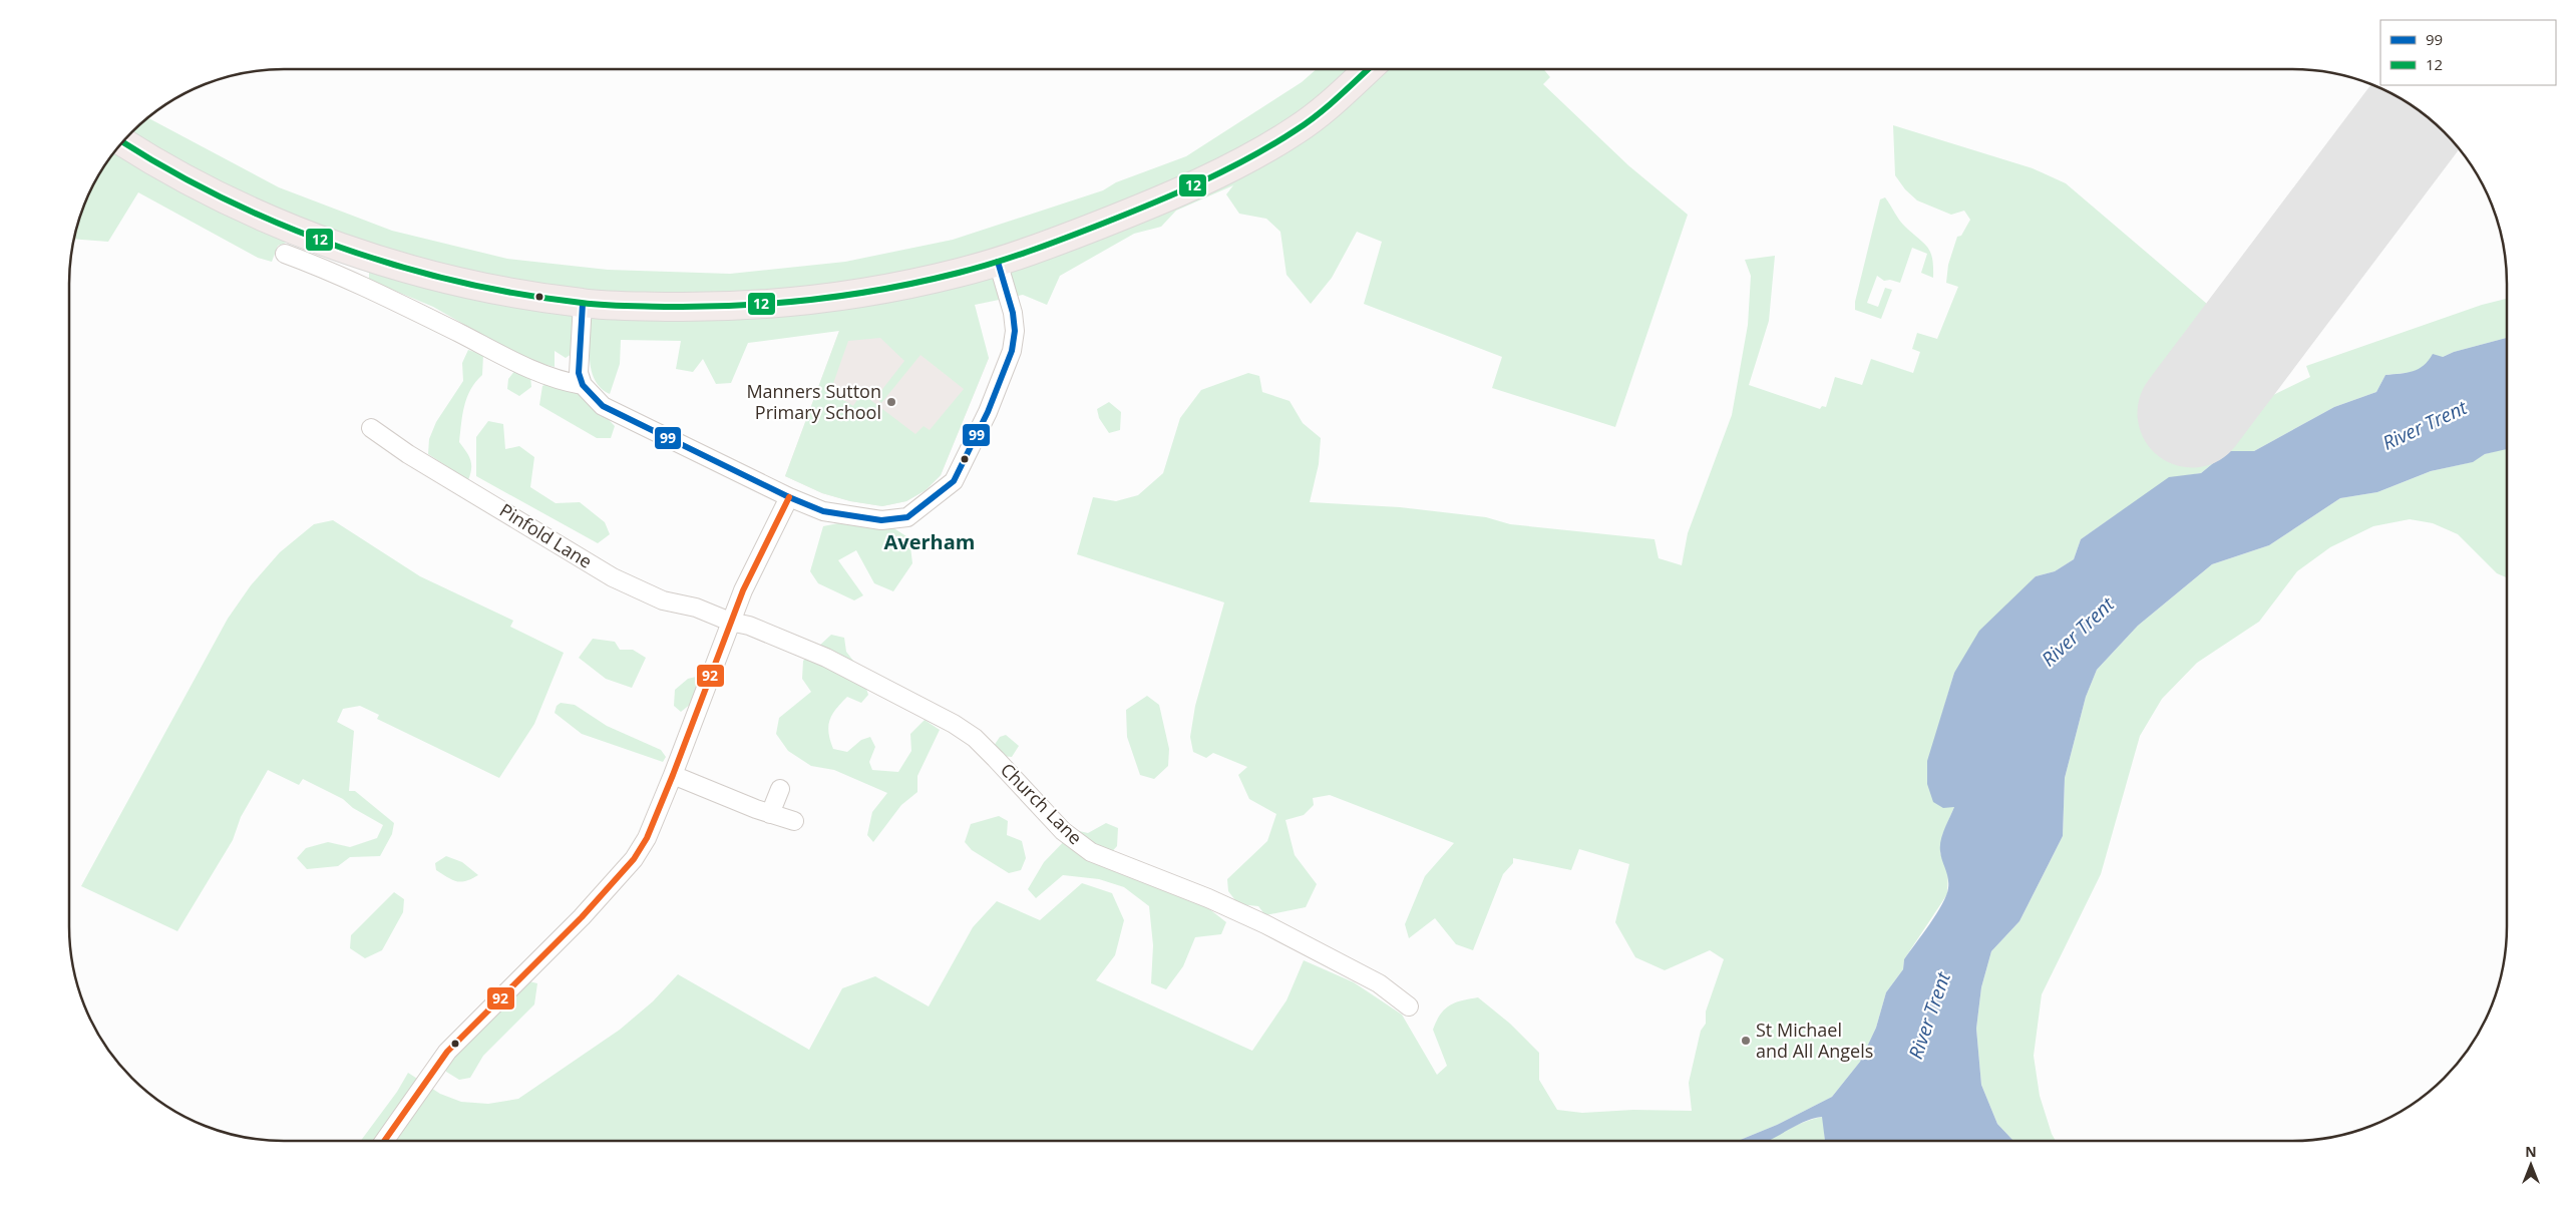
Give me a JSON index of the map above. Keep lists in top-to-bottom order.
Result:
{
  "streets": {
    "street": ["Pinfold Lane", "Church Lane"]
  },
  "crossings": [
    ["Pinfold Lane", "Church Lane"]
  ],
  "districts": ["Averham"],
  "water": ["River Trent"],
  "places": ["Manners Sutton Primary School", "St Michael and All Angels"],
  "lines": ["transit line 12", "transit line 99", "transit line 92"],
  "legend": ["99", "12"],
  "north": "top"
}
